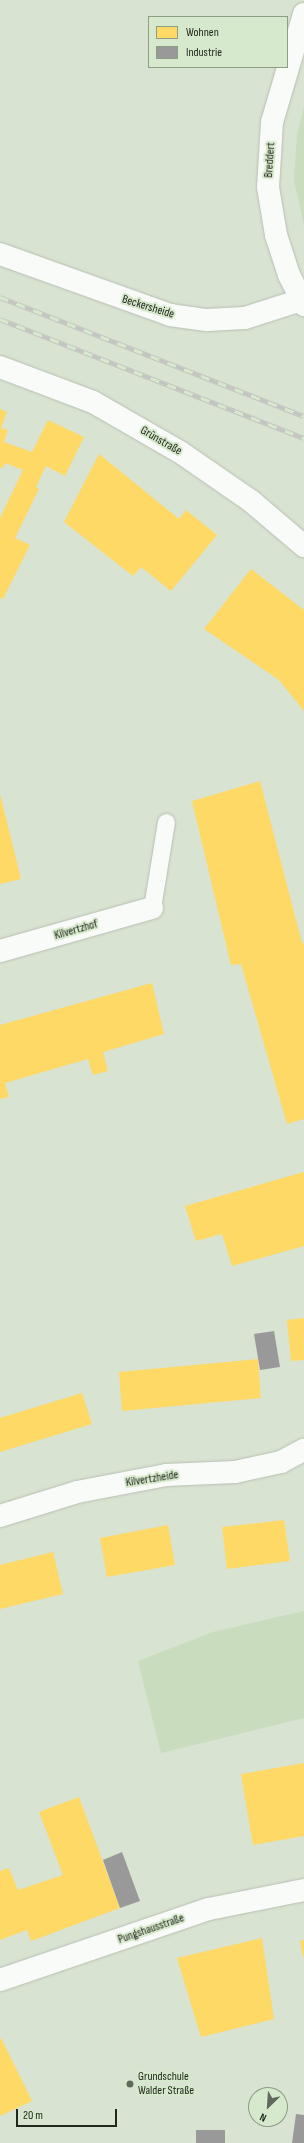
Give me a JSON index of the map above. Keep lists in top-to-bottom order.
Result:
{
  "streets": {
    "street": [
      "Breddert",
      "Beckersheide",
      "Grünstraße",
      "Kilvertzhof",
      "Kilvertzheide",
      "Pungshausstraße"
    ]
  },
  "crossings": [
    ["Breddert", "Beckersheide"]
  ],
  "places": ["Grundschule Walder Straße"],
  "legend": ["Wohnen", "Industrie"],
  "scale_bar": "20 m",
  "north": "bottom left"
}
